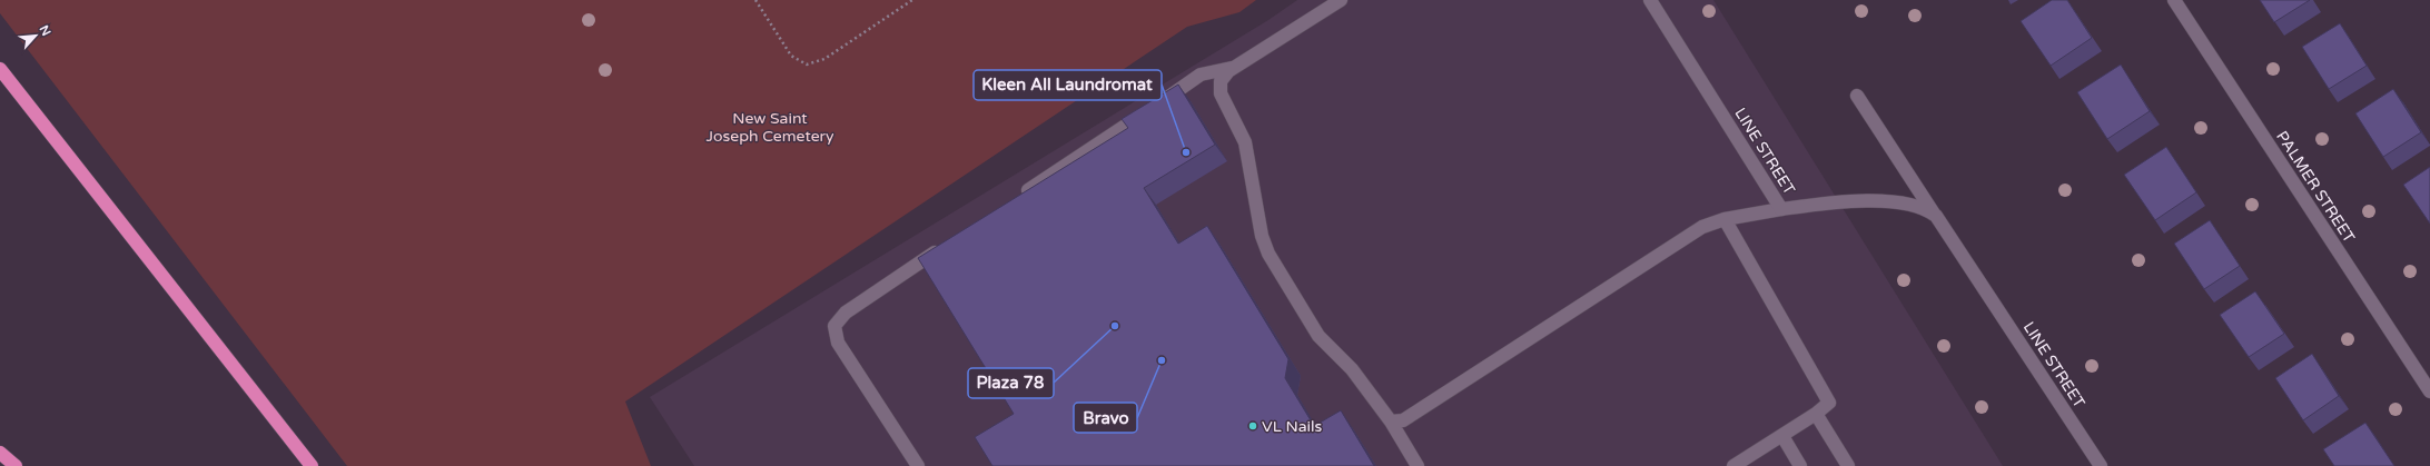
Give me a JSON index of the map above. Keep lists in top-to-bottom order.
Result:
{
  "streets": {
    "street": ["LINE STREET", "PALMER STREET"]
  },
  "parks": ["New Saint Joseph Cemetery"],
  "places": [
    "Kleen All Laundromat",
    "Plaza 78",
    "Bravo",
    "VL Nails"
  ],
  "north": "top right"
}
